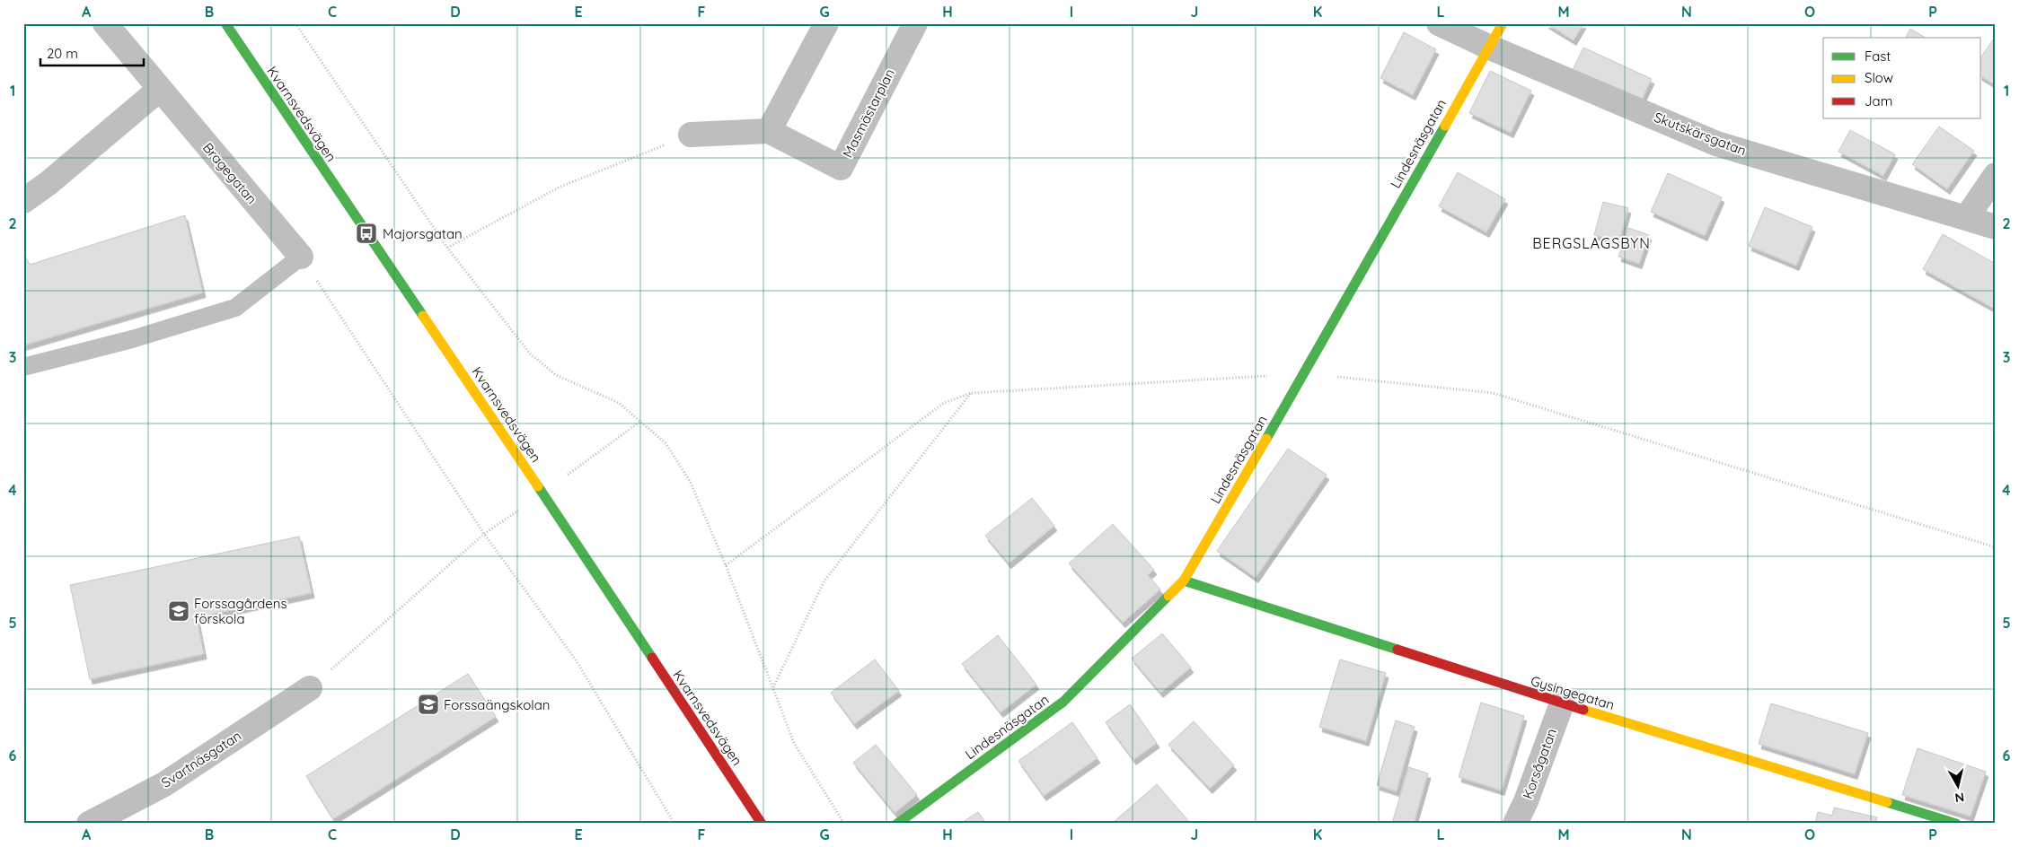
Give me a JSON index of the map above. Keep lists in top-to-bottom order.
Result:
{
  "streets": {
    "street": [
      "Masmästarplan",
      "Kvarnsvedsvägen",
      "Skutskärsgatan",
      "Lindesnäsgatan",
      "Bragegatan",
      "Gysingegatan",
      "Svartnäsgatan",
      "Korsågatan"
    ]
  },
  "crossings": [
    ["Skutskärsgatan", "Lindesnäsgatan"],
    ["Lindesnäsgatan", "Gysingegatan"],
    ["Gysingegatan", "Korsågatan"]
  ],
  "districts": ["BERGSLAGSBYN"],
  "places": {
    "bus stop": ["Majorsgatan"],
    "school or university": ["Forssagårdens förskola", "Forssaängskolan"]
  },
  "legend": ["Fast", "Slow", "Jam"],
  "scale_bar": "20 m",
  "north": "bottom",
  "grid": {
    "columns": [
      "A",
      "B",
      "C",
      "D",
      "E",
      "F",
      "G",
      "H",
      "I",
      "J",
      "K",
      "L",
      "M",
      "N",
      "O",
      "P"
    ],
    "rows": [
      "1",
      "2",
      "3",
      "4",
      "5",
      "6"
    ]
  }
}
